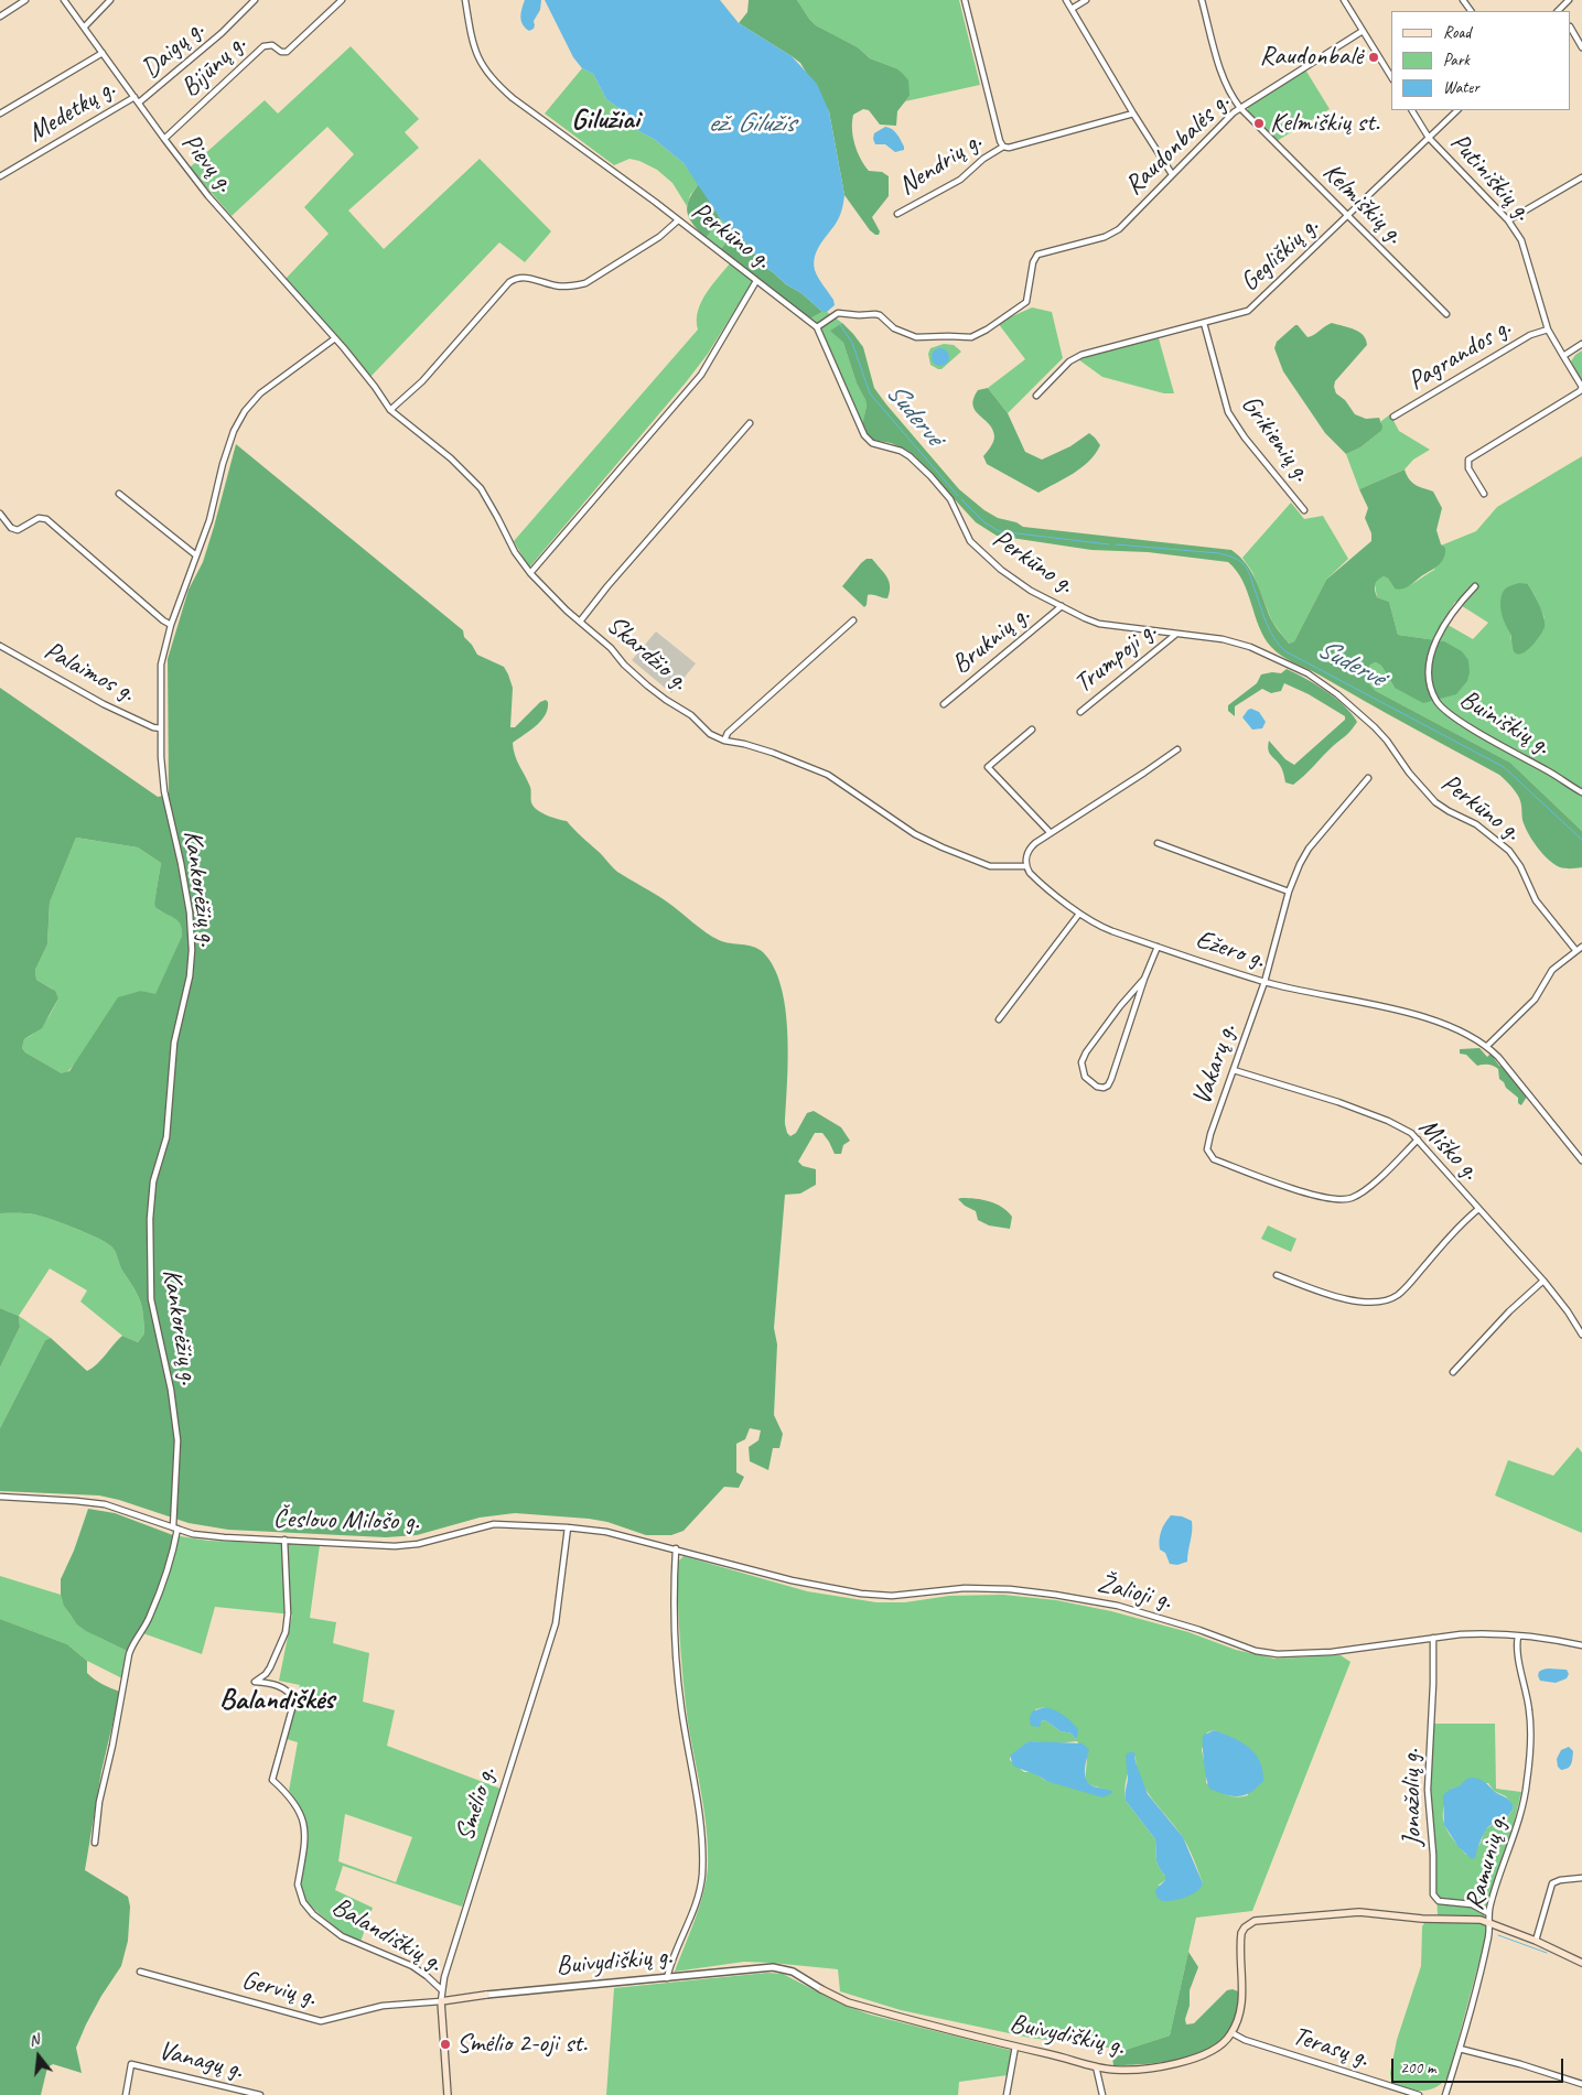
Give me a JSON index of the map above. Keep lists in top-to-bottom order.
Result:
{
  "streets": {
    "main road": ["Smėlio g.", "Buivydiškių g."],
    "street": [
      "Daigų g.",
      "Bijūnų g.",
      "Medetkų g.",
      "Raudonbalės g.",
      "Pievų g.",
      "Nendrių g.",
      "Putiniškių g.",
      "Kelmiškių g.",
      "Perkūno g.",
      "Gegliškių g.",
      "Pagrandos g.",
      "Grikienių g.",
      "Bruknių g.",
      "Skardžio g.",
      "Trumpoji g.",
      "Palaimos g.",
      "Buiniškių g.",
      "Kankorėžių g.",
      "Ežero g.",
      "Vakarų g.",
      "Miško g.",
      "Česlovo Milošo g.",
      "Žalioji g.",
      "Jonažolių g.",
      "Ramunių g.",
      "Balandiškių g.",
      "Gervių g.",
      "Terasų g.",
      "Vanagų g."
    ]
  },
  "crossings": [
    ["Daigų g.", "Pievų g."],
    ["Bijūnų g.", "Pievų g."],
    ["Medetkų g.", "Pievų g."],
    ["Raudonbalės g.", "Kelmiškių g."],
    ["Raudonbalės g.", "Perkūno g."],
    ["Pievų g.", "Skardžio g."],
    ["Pievų g.", "Kankorėžių g."],
    ["Putiniškių g.", "Gegliškių g."],
    ["Putiniškių g.", "Pagrandos g."],
    ["Kelmiškių g.", "Gegliškių g."],
    ["Perkūno g.", "Bruknių g."],
    ["Perkūno g.", "Trumpoji g."],
    ["Gegliškių g.", "Grikienių g."],
    ["Skardžio g.", "Kankorėžių g."],
    ["Skardžio g.", "Ežero g."],
    ["Palaimos g.", "Kankorėžių g."],
    ["Kankorėžių g.", "Česlovo Milošo g."],
    ["Ežero g.", "Vakarų g."],
    ["Vakarų g.", "Miško g."],
    ["Česlovo Milošo g.", "Žalioji g."],
    ["Česlovo Milošo g.", "Smėlio g."],
    ["Česlovo Milošo g.", "Balandiškių g."],
    ["Žalioji g.", "Jonažolių g."],
    ["Žalioji g.", "Ramunių g."],
    ["Jonažolių g.", "Ramunių g."],
    ["Smėlio g.", "Balandiškių g."],
    ["Smėlio g.", "Buivydiškių g."],
    ["Smėlio g.", "Gervių g."],
    ["Buivydiškių g.", "Gervių g."],
    ["Buivydiškių g.", "Terasų g."]
  ],
  "districts": ["Gilužiai", "Balandiškės"],
  "water": ["ež. Gilužis", "Sudervė"],
  "places": ["Raudonbalė", "Kelmiškių st.", "Smėlio 2-oji st."],
  "legend": ["Road", "Park", "Water"],
  "scale_bar": "200 m",
  "north": "top"
}
